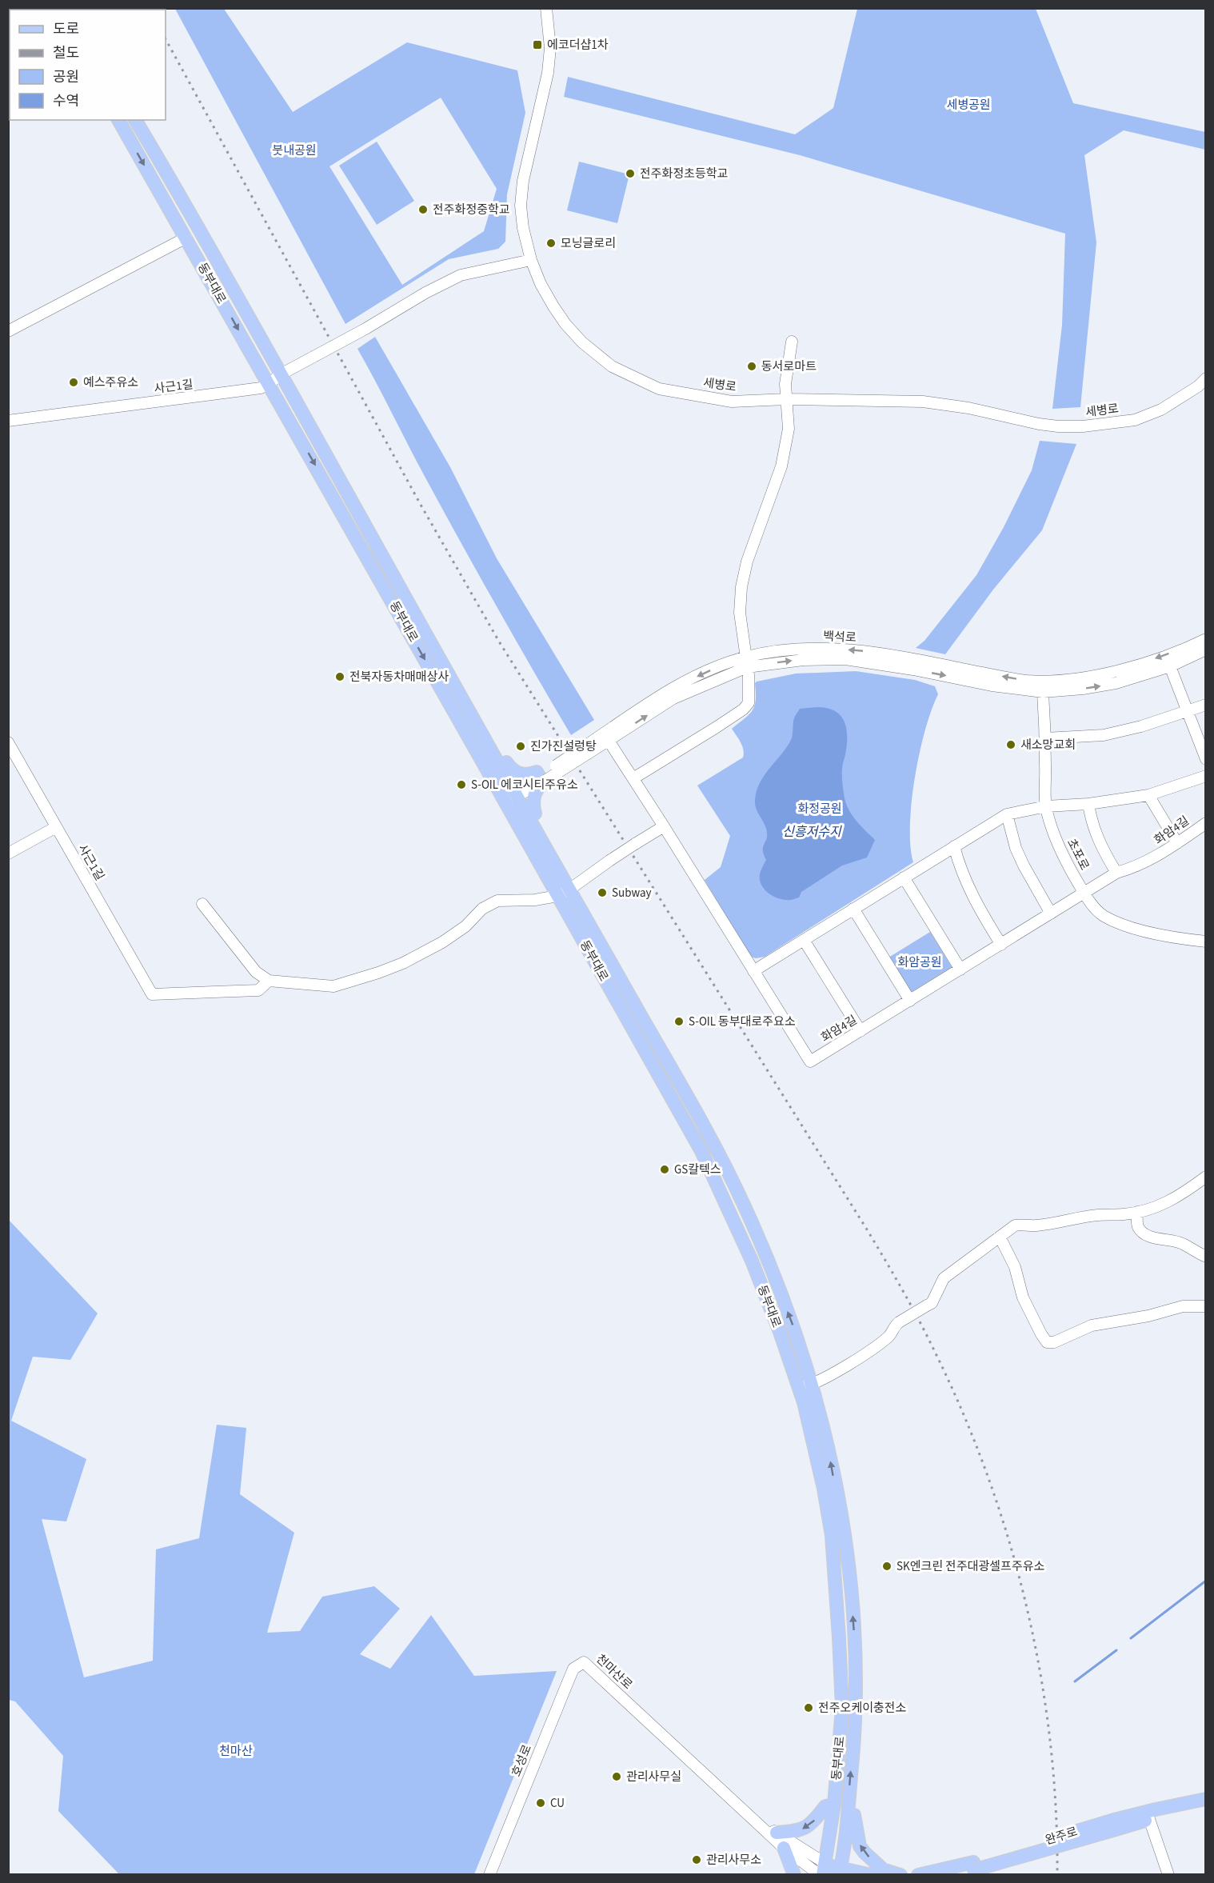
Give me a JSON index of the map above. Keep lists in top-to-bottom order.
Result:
{
  "streets": {
    "main road": ["동부대로", "완주로"],
    "street": [
      "세병로",
      "사근1길",
      "백석로",
      "화암4길",
      "초포로",
      "천마산로",
      "호성로"
    ]
  },
  "crossings": [
    ["동부대로", "사근1길"],
    ["동부대로", "백석로"],
    ["동부대로", "천마산로"],
    ["세병로", "사근1길"],
    ["백석로", "화암4길"],
    ["백석로", "초포로"],
    ["화암4길", "초포로"],
    ["천마산로", "호성로"]
  ],
  "water": ["신흥저수지"],
  "parks": [
    "세병공원",
    "붓내공원",
    "화정공원",
    "화암공원",
    "천마산"
  ],
  "places": {
    "transit": ["에코더샵1차"],
    "other": [
      "전주화정초등학교",
      "전주화정중학교",
      "모닝글로리",
      "동서로마트",
      "예스주유소",
      "전북자동차매매상사",
      "새소망교회",
      "진가진설렁탕",
      "S-OIL 에코시티주유소",
      "Subway",
      "S-OIL 동부대로주요소",
      "GS칼텍스",
      "SK엔크린 전주대광셀프주유소",
      "전주오케이충전소",
      "관리사무실",
      "CU",
      "관리사무소"
    ]
  },
  "legend": [
    "도로",
    "철도",
    "공원",
    "수역"
  ]
}
